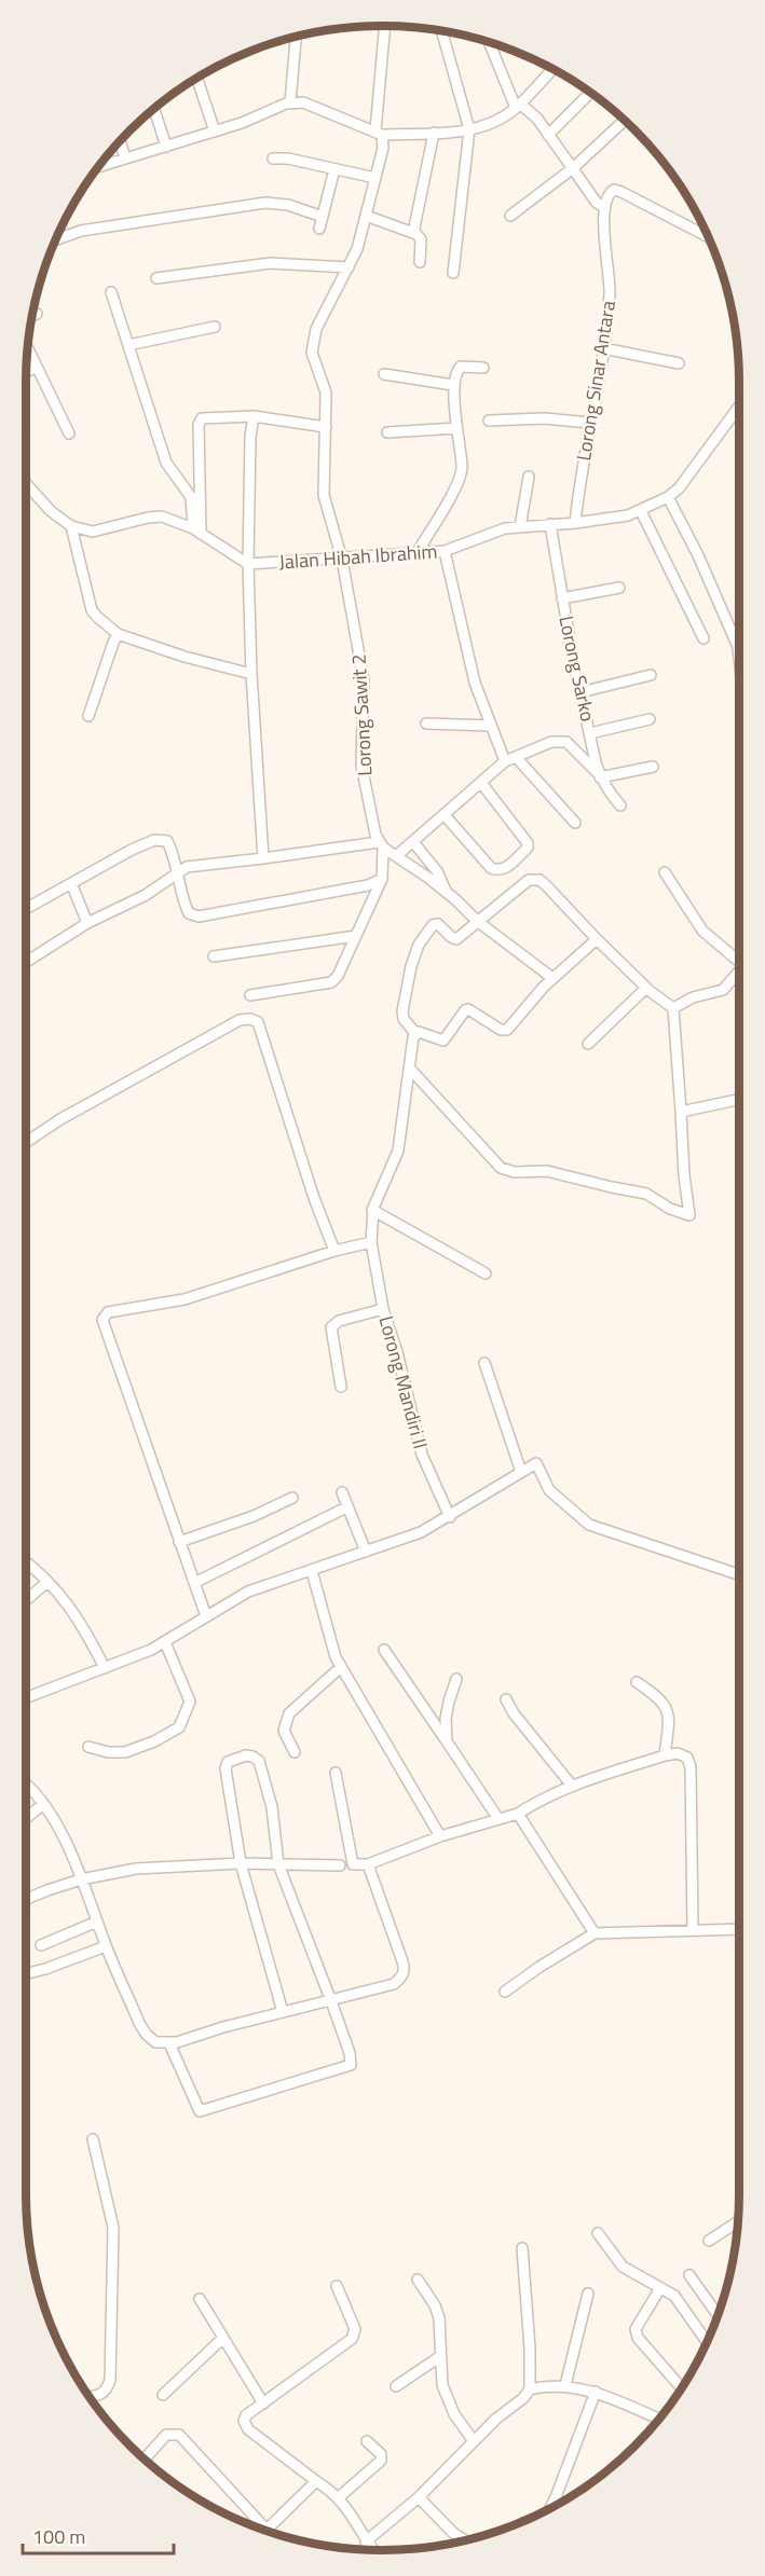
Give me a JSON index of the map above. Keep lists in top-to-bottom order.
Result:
{
  "streets": {
    "street": [
      "Lorong Sinar Antara",
      "Jalan Hibah Ibrahim",
      "Lorong Sarko",
      "Lorong Sawit 2",
      "Lorong Mandiri II"
    ]
  },
  "crossings": [
    ["Lorong Sinar Antara", "Jalan Hibah Ibrahim"],
    ["Jalan Hibah Ibrahim", "Lorong Sarko"],
    ["Jalan Hibah Ibrahim", "Lorong Sawit 2"]
  ],
  "scale_bar": "100 m"
}
